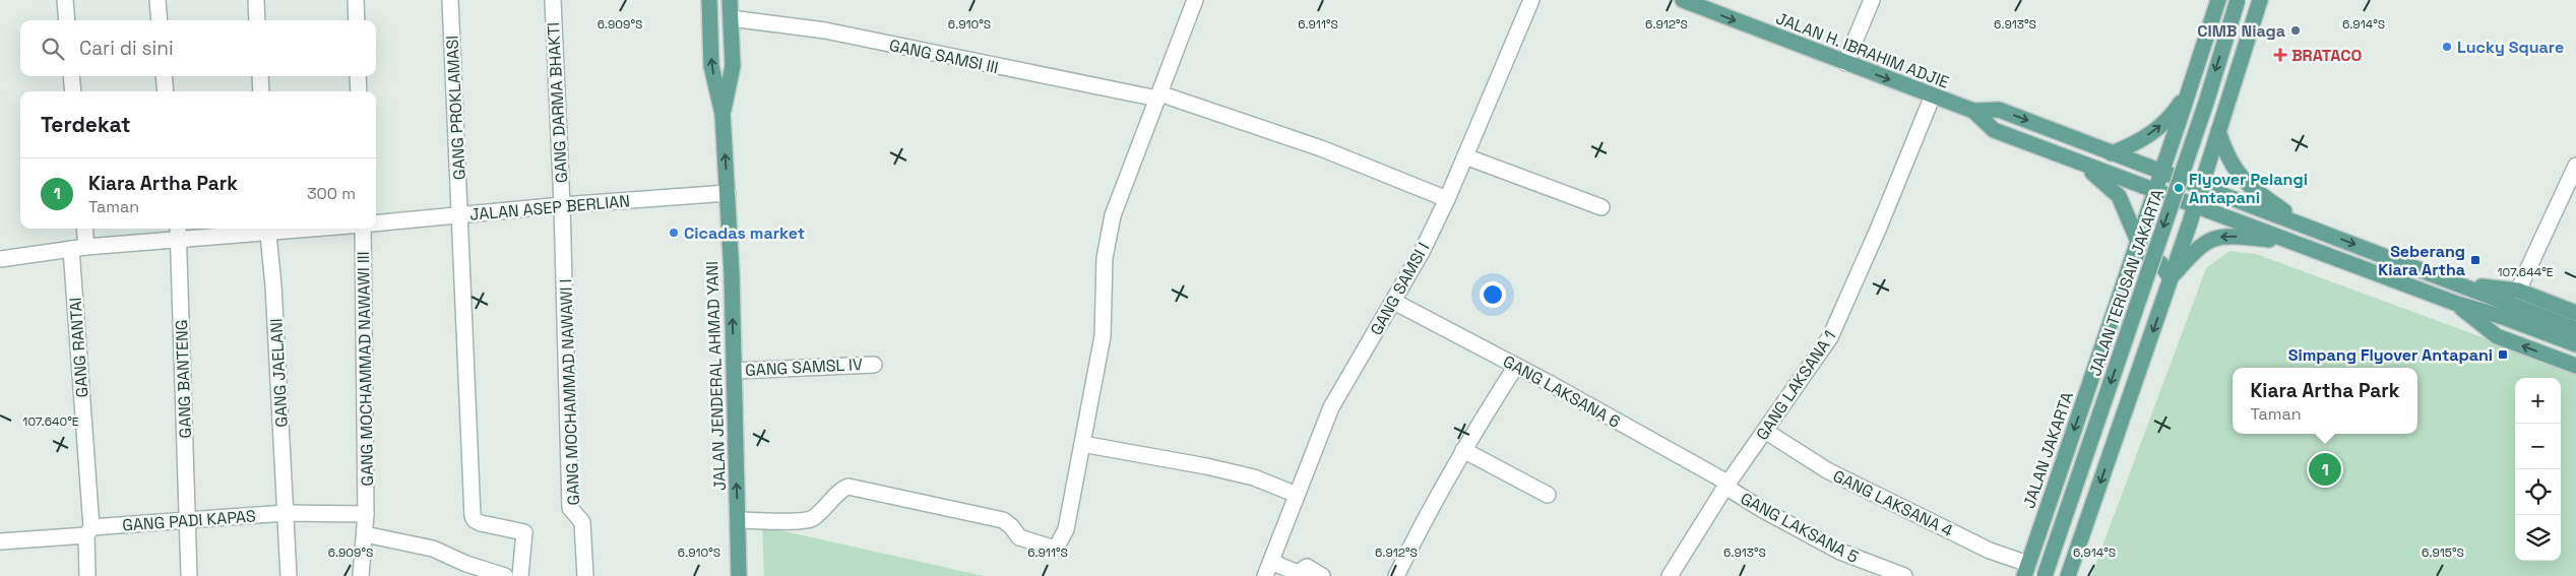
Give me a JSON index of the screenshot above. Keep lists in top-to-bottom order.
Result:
{
  "streets": {
    "main road": [
      "JALAN H. IBRAHIM ADJIE",
      "JALAN TERUSAN JAKARTA",
      "JALAN JENDERAL AHMAD YANI",
      "JALAN JAKARTA"
    ],
    "street": [
      "GANG SAMSI III",
      "GANG DARMA BHAKTI",
      "GANG PROKLAMASI",
      "JALAN ASEP BERLIAN",
      "GANG SAMSI I",
      "GANG RANTAI",
      "GANG SAMSL IV",
      "GANG MOCHAMMAD NAWAWI III",
      "GANG JAELANI",
      "GANG BANTENG",
      "GANG LAKSANA 1",
      "GANG LAKSANA 6",
      "GANG MOCHAMMAD NAWAWI I",
      "GANG LAKSANA 4",
      "GANG PADI KAPAS",
      "GANG LAKSANA 5"
    ]
  },
  "crossings": [
    ["JALAN H. IBRAHIM ADJIE", "JALAN TERUSAN JAKARTA"],
    ["JALAN H. IBRAHIM ADJIE", "GANG LAKSANA 1"],
    ["JALAN H. IBRAHIM ADJIE", "JALAN JAKARTA"],
    ["GANG SAMSI III", "GANG SAMSI I"],
    ["GANG SAMSI III", "JALAN JENDERAL AHMAD YANI"],
    ["GANG DARMA BHAKTI", "JALAN ASEP BERLIAN"],
    ["GANG DARMA BHAKTI", "GANG MOCHAMMAD NAWAWI I"],
    ["GANG PROKLAMASI", "JALAN ASEP BERLIAN"],
    ["JALAN ASEP BERLIAN", "JALAN JENDERAL AHMAD YANI"],
    ["JALAN ASEP BERLIAN", "GANG MOCHAMMAD NAWAWI I"],
    ["JALAN TERUSAN JAKARTA", "JALAN JAKARTA"],
    ["GANG SAMSI I", "GANG LAKSANA 6"],
    ["GANG RANTAI", "GANG PADI KAPAS"],
    ["GANG SAMSL IV", "JALAN JENDERAL AHMAD YANI"],
    ["GANG MOCHAMMAD NAWAWI III", "GANG PADI KAPAS"],
    ["GANG JAELANI", "GANG PADI KAPAS"],
    ["GANG BANTENG", "GANG PADI KAPAS"],
    ["GANG LAKSANA 1", "GANG LAKSANA 6"],
    ["GANG LAKSANA 1", "GANG LAKSANA 4"],
    ["GANG LAKSANA 1", "GANG LAKSANA 5"],
    ["GANG LAKSANA 6", "GANG LAKSANA 5"],
    ["JALAN JAKARTA", "GANG LAKSANA 4"]
  ],
  "one_way": ["JALAN JENDERAL AHMAD YANI"],
  "places": {
    "other": [
      "CIMB Niaga",
      "Lucky Square",
      "Flyover Pelangi Antapani",
      "Cicadas market"
    ],
    "health": ["BRATACO"],
    "transit": ["Seberang Kiara Artha", "Simpang Flyover Antapani"]
  },
  "page": {
    "search": "Cari di sini",
    "heading": "Terdekat",
    "list": [
      {
        "mark": "1",
        "name": "Kiara Artha Park",
        "note": "Taman",
        "value": "300 m"
      }
    ],
    "popup": ["Kiara Artha Park", "Taman"],
    "map_buttons": ["+", "−"],
    "pins": "1"
  },
  "coordinates": [
    "6.909°S",
    "6.910°S",
    "6.911°S",
    "6.912°S",
    "6.914°S",
    "6.913°S",
    "107.644°E",
    "107.640°E",
    "6.915°S"
  ]
}
